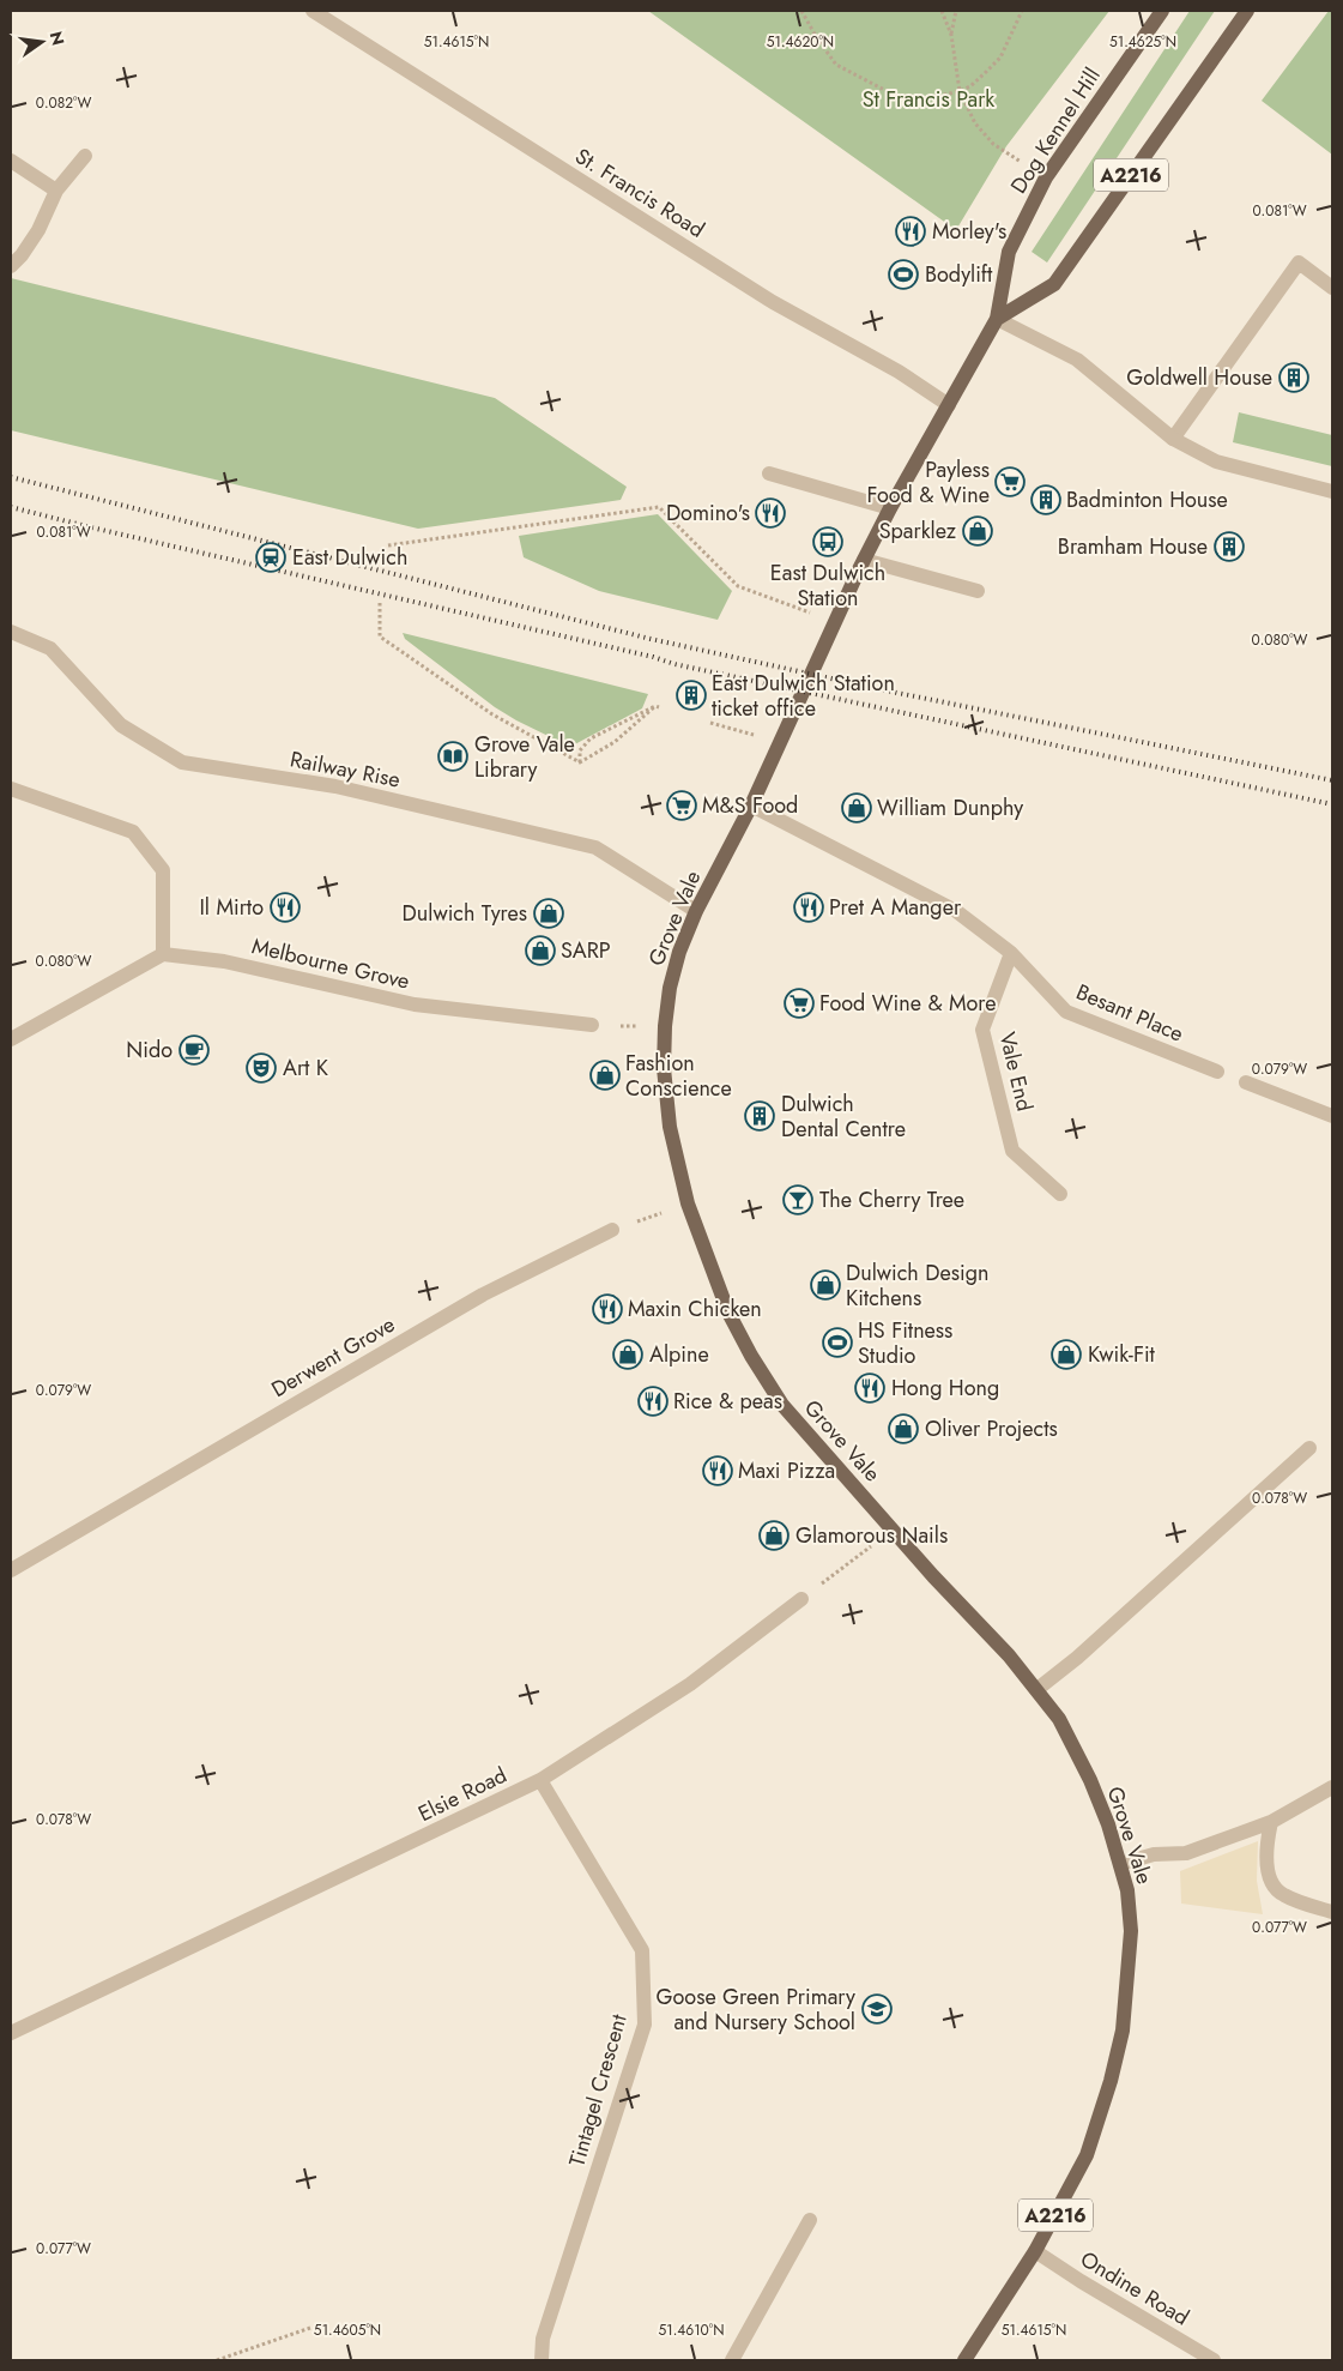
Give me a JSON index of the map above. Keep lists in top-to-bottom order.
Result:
{
  "streets": {
    "main road": ["Dog Kennel Hill", "A2216", "Grove Vale"],
    "street": [
      "St. Francis Road",
      "Railway Rise",
      "Melbourne Grove",
      "Besant Place",
      "Vale End",
      "Derwent Grove",
      "Elsie Road",
      "Tintagel Crescent",
      "Ondine Road"
    ]
  },
  "crossings": [
    ["Dog Kennel Hill", "St. Francis Road"],
    ["Dog Kennel Hill", "Grove Vale"],
    ["St. Francis Road", "Grove Vale"],
    ["Railway Rise", "Grove Vale"],
    ["Grove Vale", "Ondine Road"],
    ["Besant Place", "Vale End"],
    ["Elsie Road", "Tintagel Crescent"]
  ],
  "parks": ["St Francis Park"],
  "places": {
    "restaurant": [
      "Morley's",
      "Domino's",
      "Il Mirto",
      "Pret A Manger",
      "Maxin Chicken",
      "Hong Hong",
      "Rice & peas",
      "Maxi Pizza"
    ],
    "sports": ["Bodylift", "HS Fitness Studio"],
    "building": [
      "Goldwell House",
      "Badminton House",
      "Bramham House",
      "East Dulwich Station ticket office",
      "Dulwich Dental Centre"
    ],
    "supermarket": ["Payless Food & Wine", "M&S Food", "Food Wine & More"],
    "shop": [
      "Sparklez",
      "William Dunphy",
      "Dulwich Tyres",
      "SARP",
      "Fashion Conscience",
      "Dulwich Design Kitchens",
      "Alpine",
      "Kwik-Fit",
      "Oliver Projects",
      "Glamorous Nails"
    ],
    "bus stop": ["East Dulwich Station"],
    "station": ["East Dulwich"],
    "library": ["Grove Vale Library"],
    "cafe": ["Nido"],
    "theatre": ["Art K"],
    "bar": ["The Cherry Tree"],
    "school or university": ["Goose Green Primary and Nursery School"]
  },
  "north": "right",
  "coordinates": [
    "51.4615°N",
    "51.4620°N",
    "51.4625°N",
    "0.082°W",
    "0.081°W",
    "0.080°W",
    "0.079°W",
    "0.078°W",
    "0.077°W",
    "51.4605°N",
    "51.4610°N"
  ]
}
